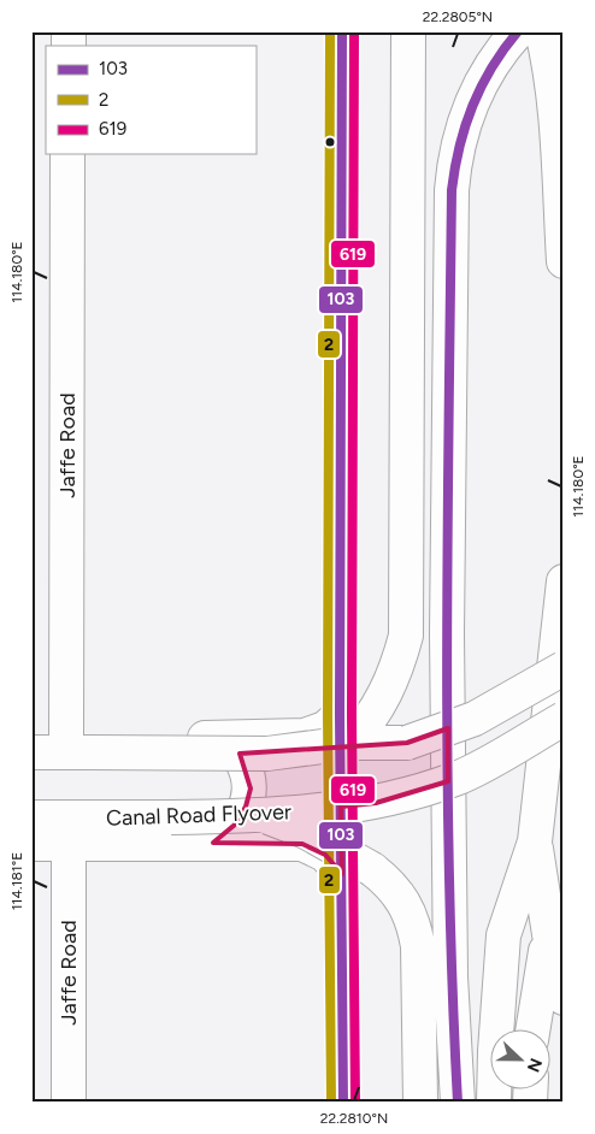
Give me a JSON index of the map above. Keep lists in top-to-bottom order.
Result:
{
  "streets": {
    "main road": ["Jaffe Road", "Canal Road Flyover"]
  },
  "lines": ["transit line 103", "transit line 2", "transit line 619"],
  "legend": ["103", "2", "619"],
  "north": "right",
  "coordinates": [
    "22.2805°N",
    "114.180°E",
    "114.181°E",
    "22.2810°N"
  ]
}
